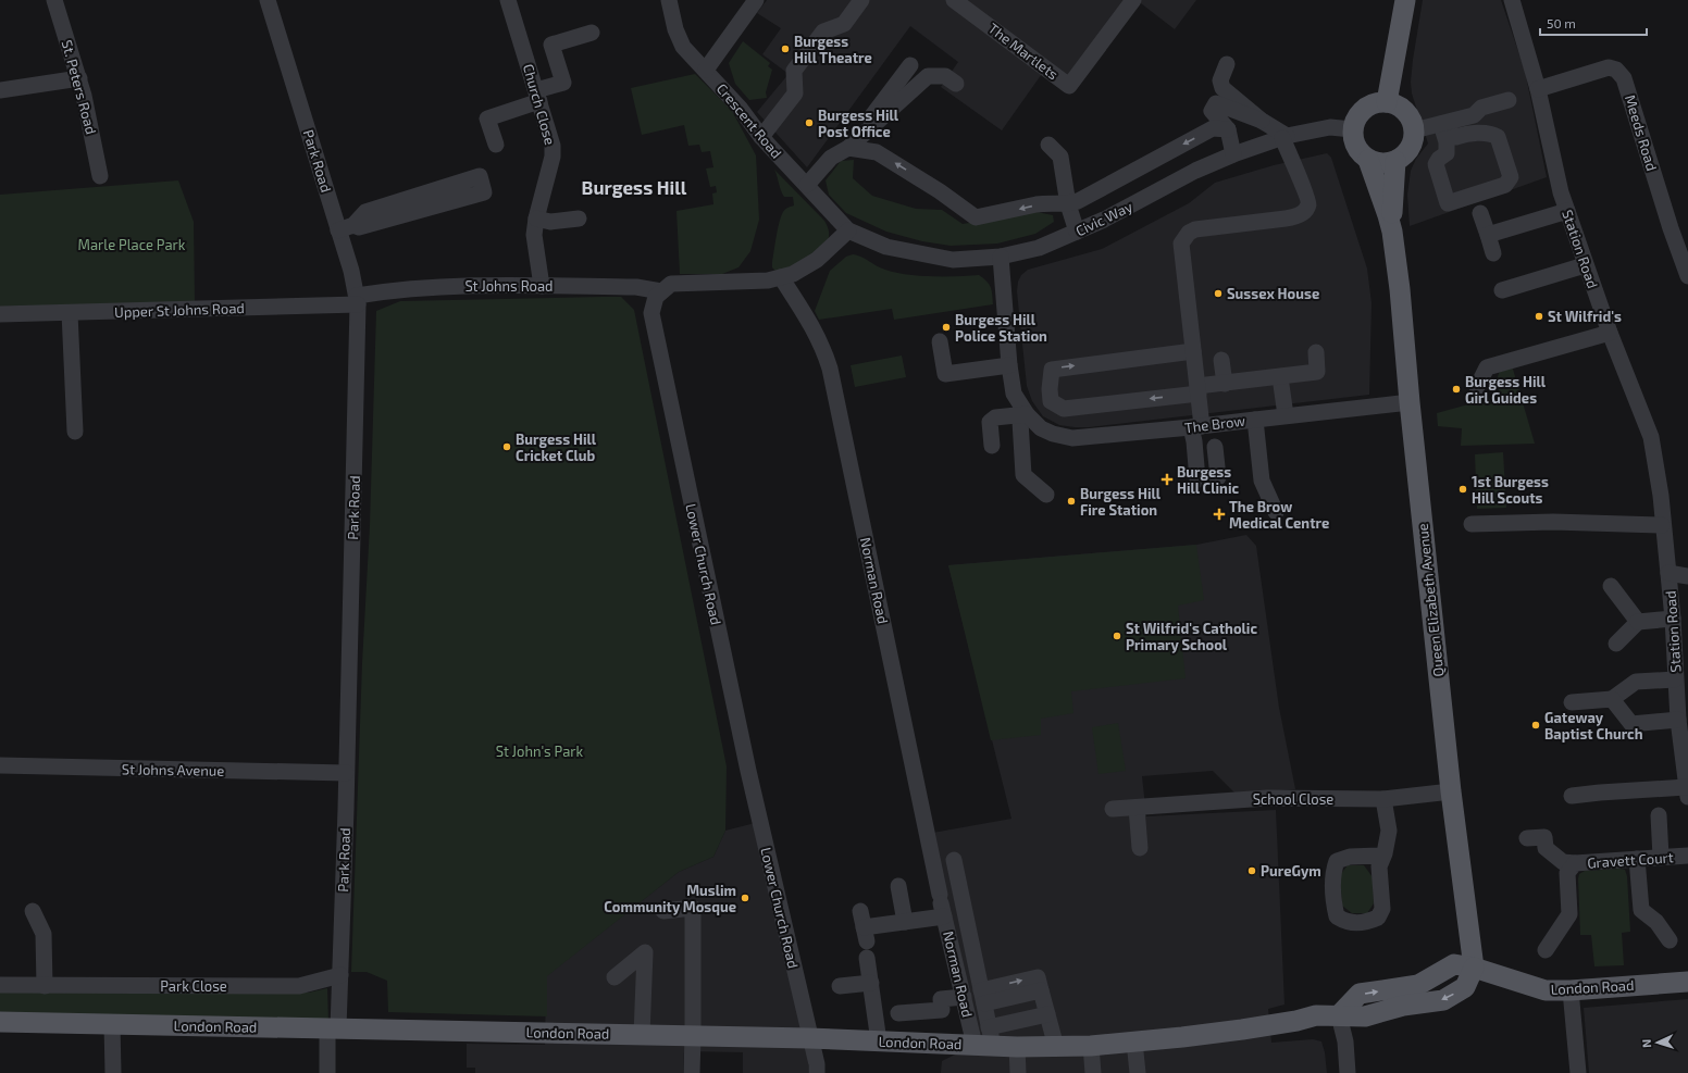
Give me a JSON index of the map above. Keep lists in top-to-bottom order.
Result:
{
  "streets": {
    "main road": ["Queen Elizabeth Avenue", "London Road"],
    "street": [
      "The Martlets",
      "St. Peters Road",
      "Church Close",
      "Crescent Road",
      "Meeds Road",
      "Park Road",
      "Civic Way",
      "Station Road",
      "St Johns Road",
      "Upper St Johns Road",
      "The Brow",
      "Lower Church Road",
      "Norman Road",
      "St Johns Avenue",
      "School Close",
      "Gravett Court",
      "Park Close"
    ]
  },
  "crossings": [
    ["Church Close", "St Johns Road"],
    ["Crescent Road", "Civic Way"],
    ["Meeds Road", "Station Road"],
    ["Park Road", "St Johns Road"],
    ["Park Road", "Upper St Johns Road"],
    ["Park Road", "St Johns Avenue"],
    ["Park Road", "Park Close"],
    ["Park Road", "London Road"],
    ["Civic Way", "The Brow"],
    ["Civic Way", "Queen Elizabeth Avenue"],
    ["St Johns Road", "Upper St Johns Road"],
    ["St Johns Road", "Lower Church Road"],
    ["The Brow", "Queen Elizabeth Avenue"],
    ["Lower Church Road", "London Road"],
    ["Norman Road", "London Road"],
    ["Queen Elizabeth Avenue", "School Close"],
    ["Queen Elizabeth Avenue", "London Road"]
  ],
  "districts": ["Burgess Hill"],
  "parks": ["Marle Place Park", "St John's Park"],
  "places": {
    "other": [
      "Burgess Hill Theatre",
      "Burgess Hill Post Office",
      "Sussex House",
      "St Wilfrid's",
      "Burgess Hill Police Station",
      "Burgess Hill Girl Guides",
      "Burgess Hill Cricket Club",
      "1st Burgess Hill Scouts",
      "Burgess Hill Fire Station",
      "St Wilfrid's Catholic Primary School",
      "Gateway Baptist Church",
      "PureGym",
      "Muslim Community Mosque"
    ],
    "health": ["Burgess Hill Clinic", "The Brow Medical Centre"]
  },
  "scale_bar": "50 m",
  "north": "left"
}
